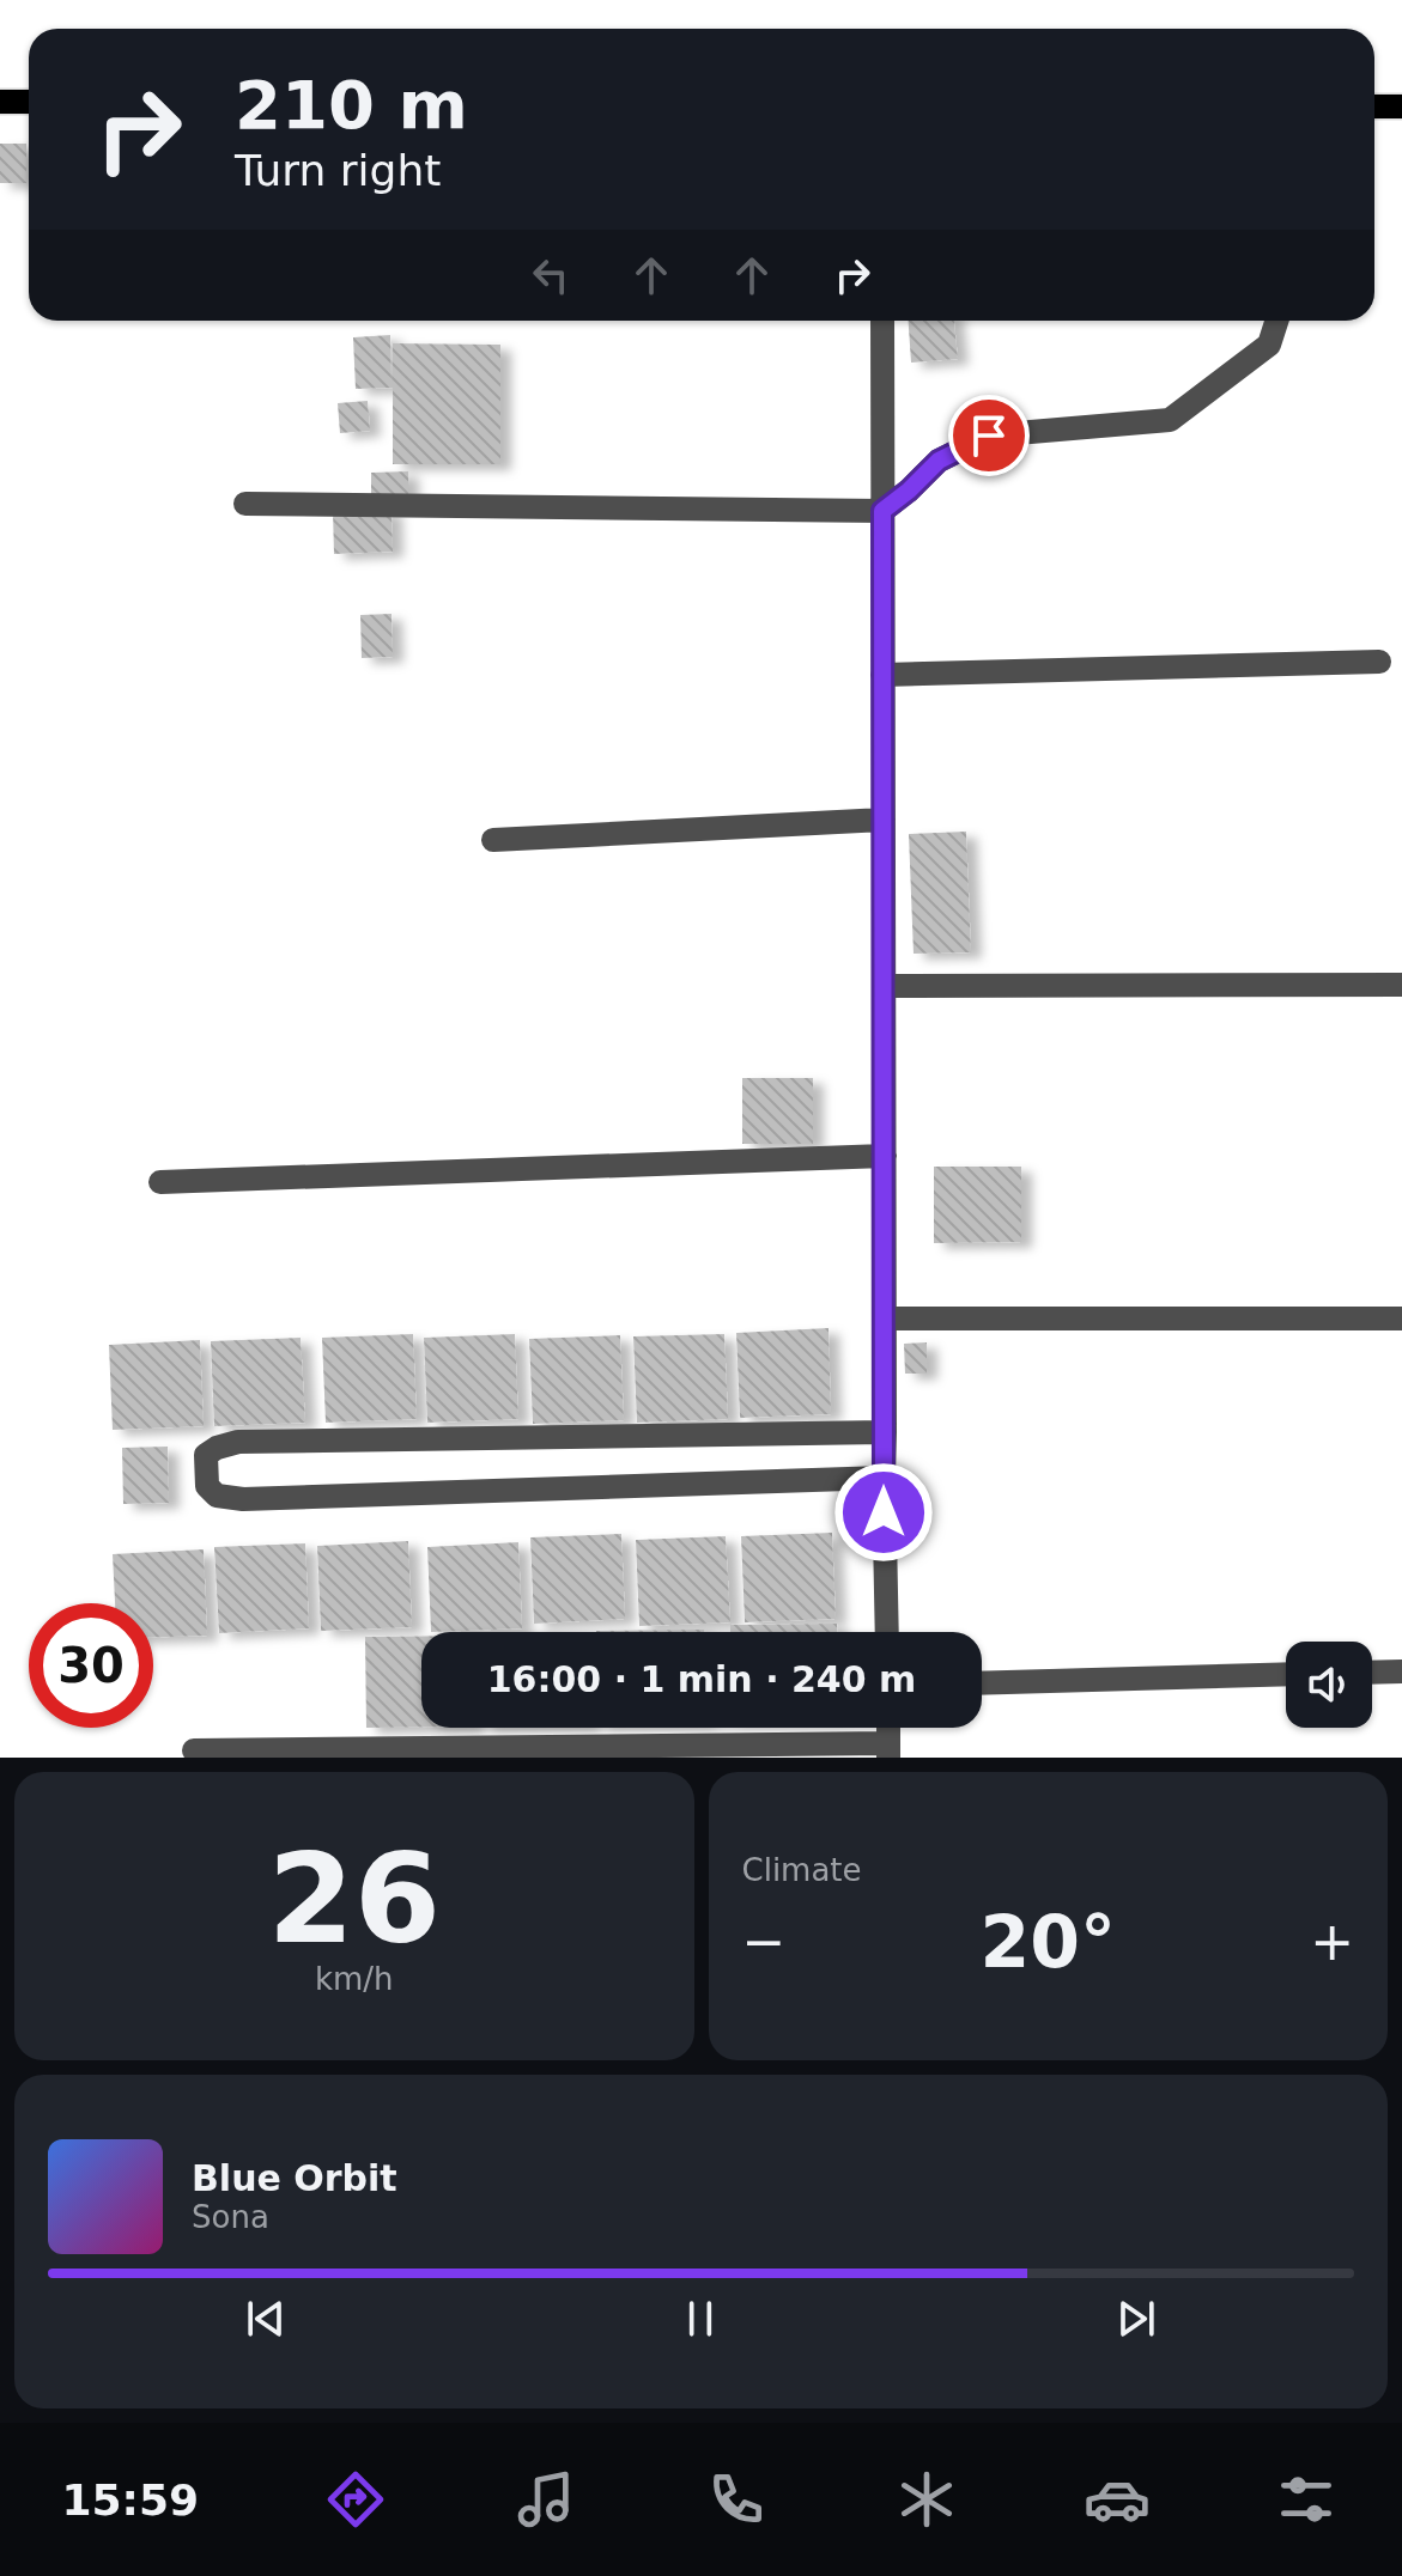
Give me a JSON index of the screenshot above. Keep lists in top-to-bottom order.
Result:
{
  "page": {
    "turn": ["210 m", "Turn right"],
    "limit": "30",
    "trip": "16:00 · 1 min · 240 m",
    "tile": [
      ["26", "km/h"],
      "Climate"
    ],
    "heat": ["−", "20°", "+"],
    "song": ["Blue Orbit", "Sona"],
    "tabs": "15:59"
  }
}
